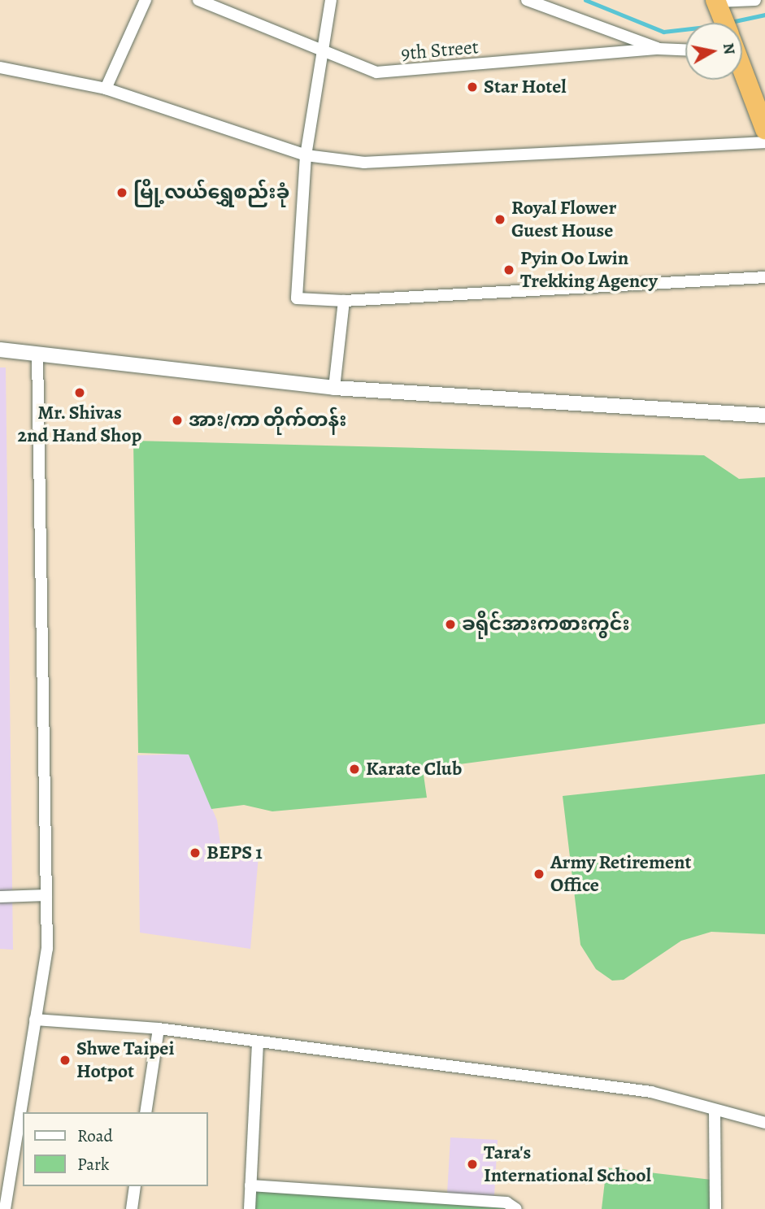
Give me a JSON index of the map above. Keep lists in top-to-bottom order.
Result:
{
  "streets": {
    "street": ["9th Street"]
  },
  "places": [
    "Star Hotel",
    "မြို့လယ်ရွှေစည်းခုံ",
    "Royal Flower Guest House",
    "Pyin Oo Lwin Trekking Agency",
    "Mr. Shivas 2nd Hand Shop",
    "အား/ကာ တိုက်တန်း",
    "ခရိုင်အားကစားကွင်း",
    "Karate Club",
    "BEPS 1",
    "Army Retirement Office",
    "Shwe Taipei Hotpot",
    "Tara's International School"
  ],
  "legend": ["Road", "Park"],
  "north": "right"
}
